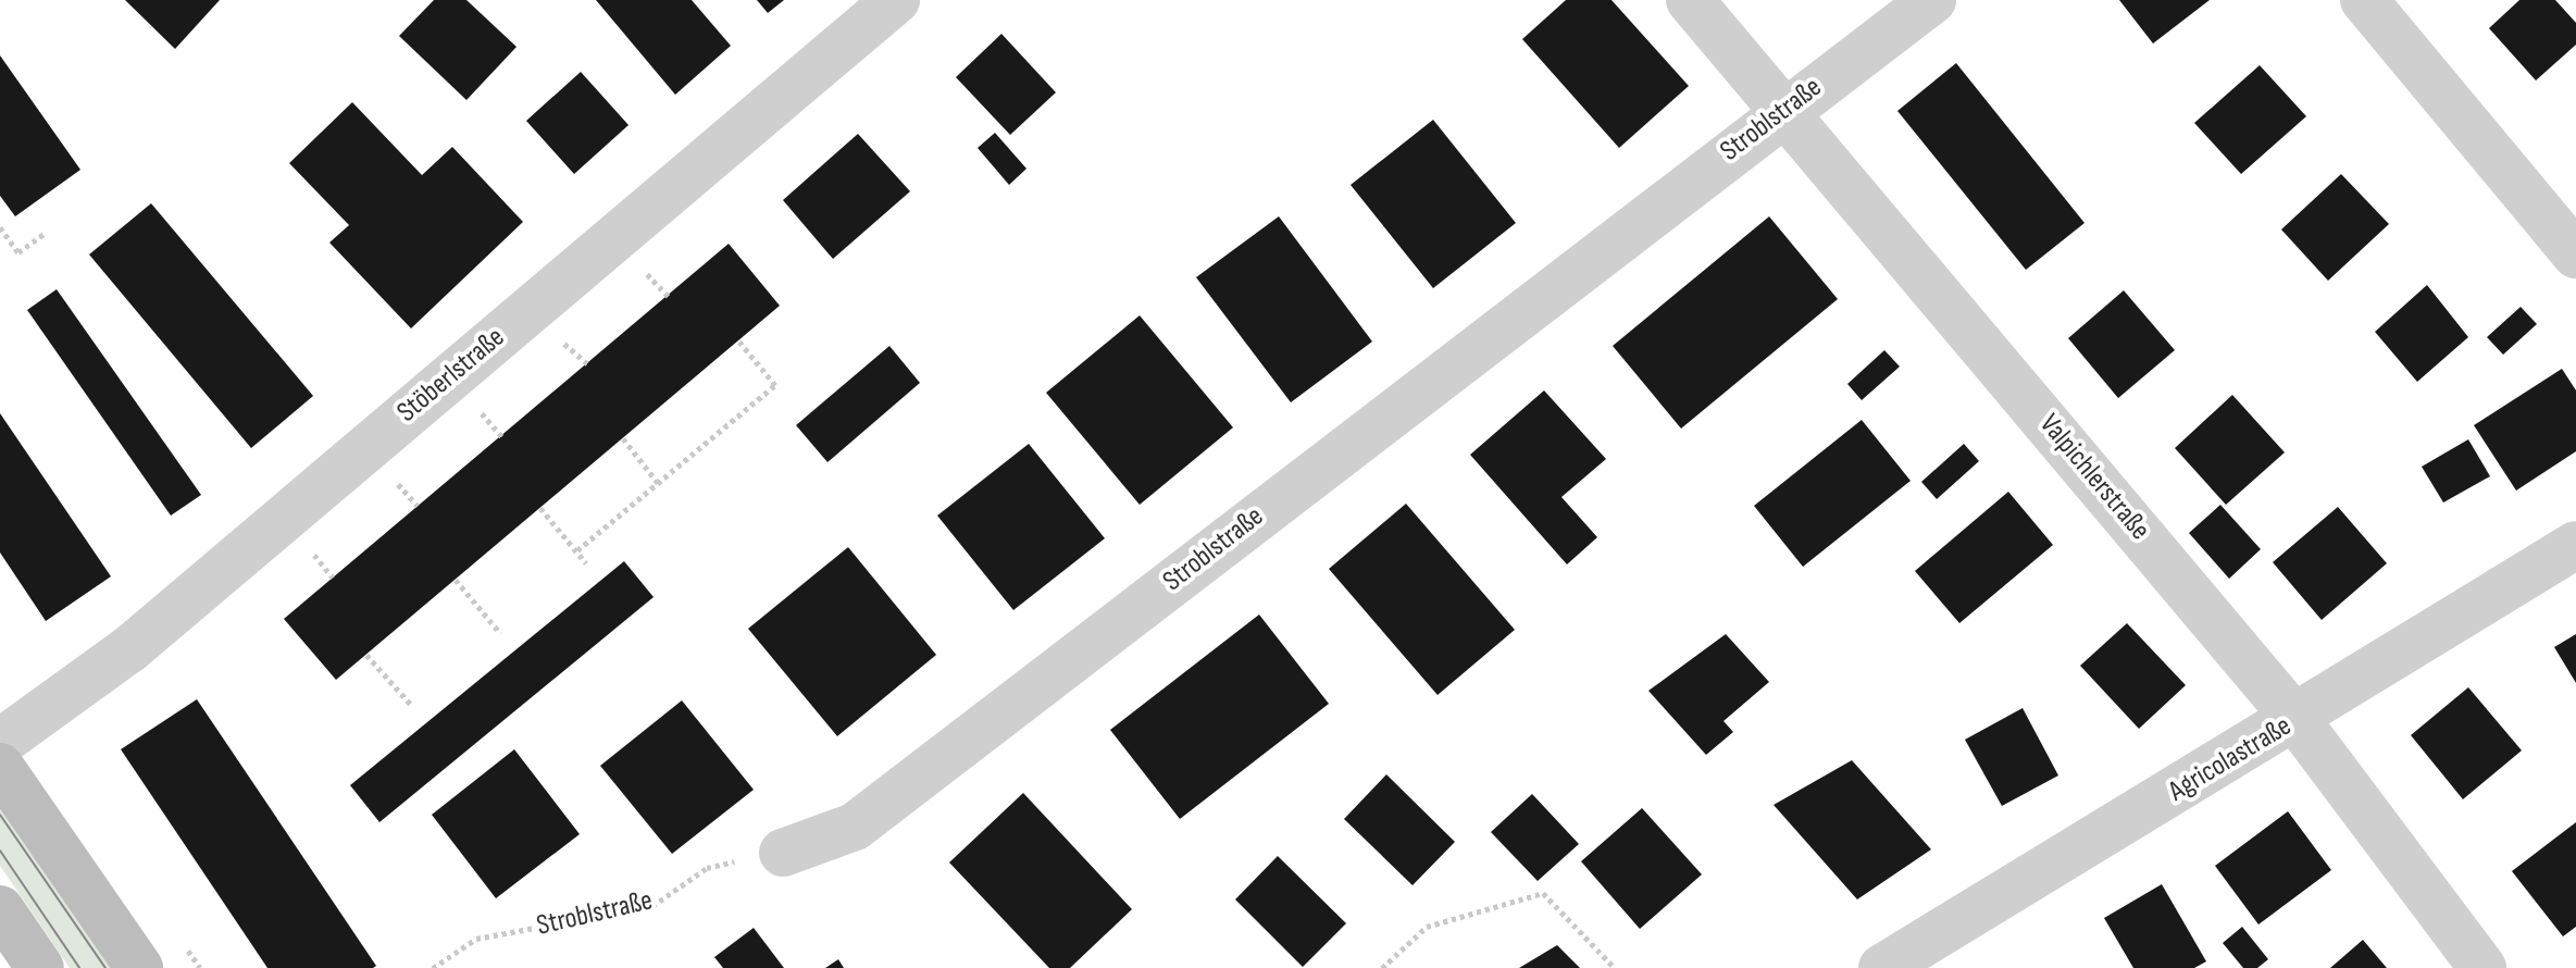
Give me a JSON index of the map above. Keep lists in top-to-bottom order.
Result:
{
  "streets": {
    "street": [
      "Stroblstraße",
      "Stöberlstraße",
      "Valpichlerstraße",
      "Agricolastraße"
    ]
  },
  "crossings": [
    ["Stroblstraße", "Valpichlerstraße"],
    ["Valpichlerstraße", "Agricolastraße"]
  ]
}
